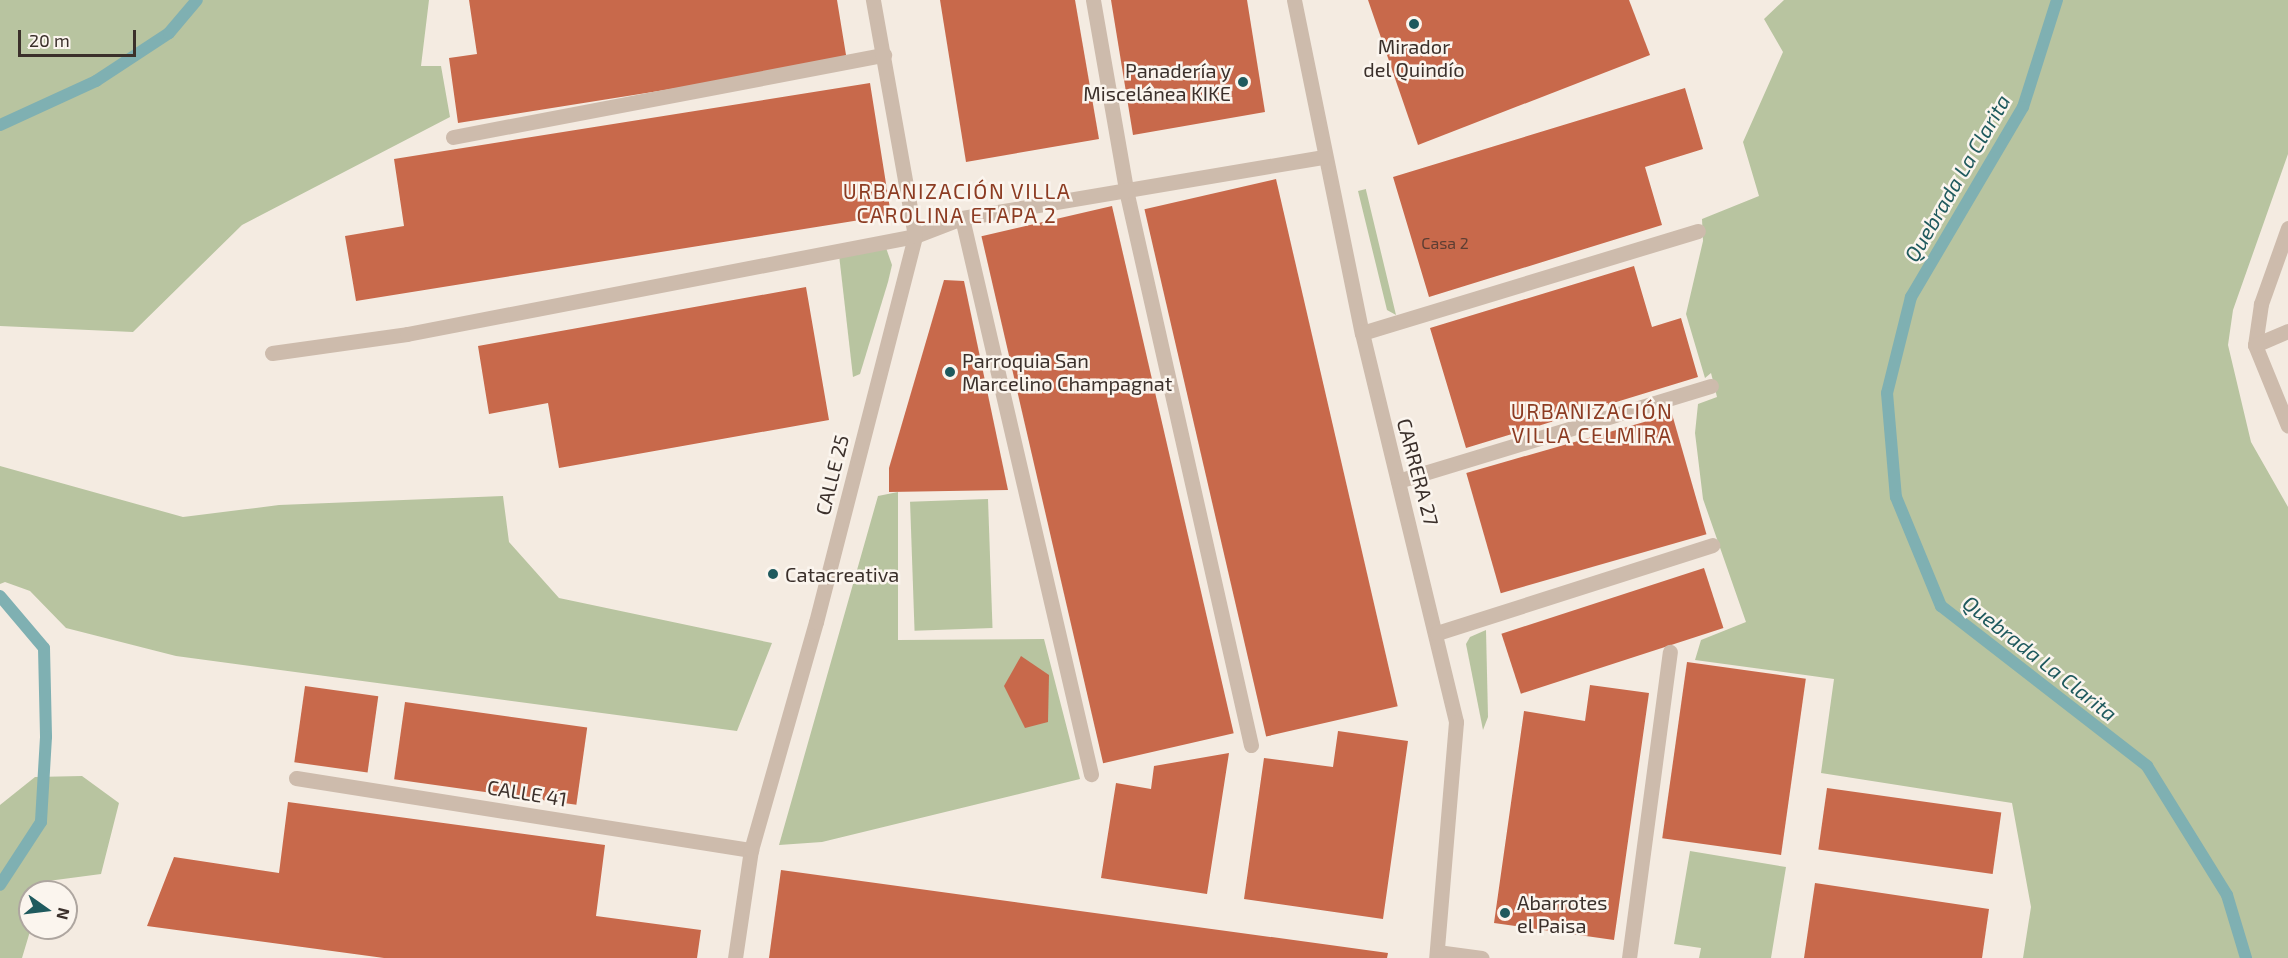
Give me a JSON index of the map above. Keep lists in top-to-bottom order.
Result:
{
  "streets": {
    "street": ["CARRERA 27", "CALLE 25", "CALLE 41"]
  },
  "crossings": [
    ["CALLE 25", "CALLE 41"]
  ],
  "districts": ["URBANIZACIÓN VILLA CAROLINA ETAPA 2", "URBANIZACIÓN VILLA CELMIRA"],
  "water": ["Quebrada La Clarita"],
  "places": [
    "Mirador del Quindío",
    "Panadería y Miscelánea KIKE",
    "Parroquia San Marcelino Champagnat",
    "Catacreativa",
    "Abarrotes el Paisa"
  ],
  "house_numbers": ["Casa 2"],
  "scale_bar": "20 m",
  "north": "right"
}
